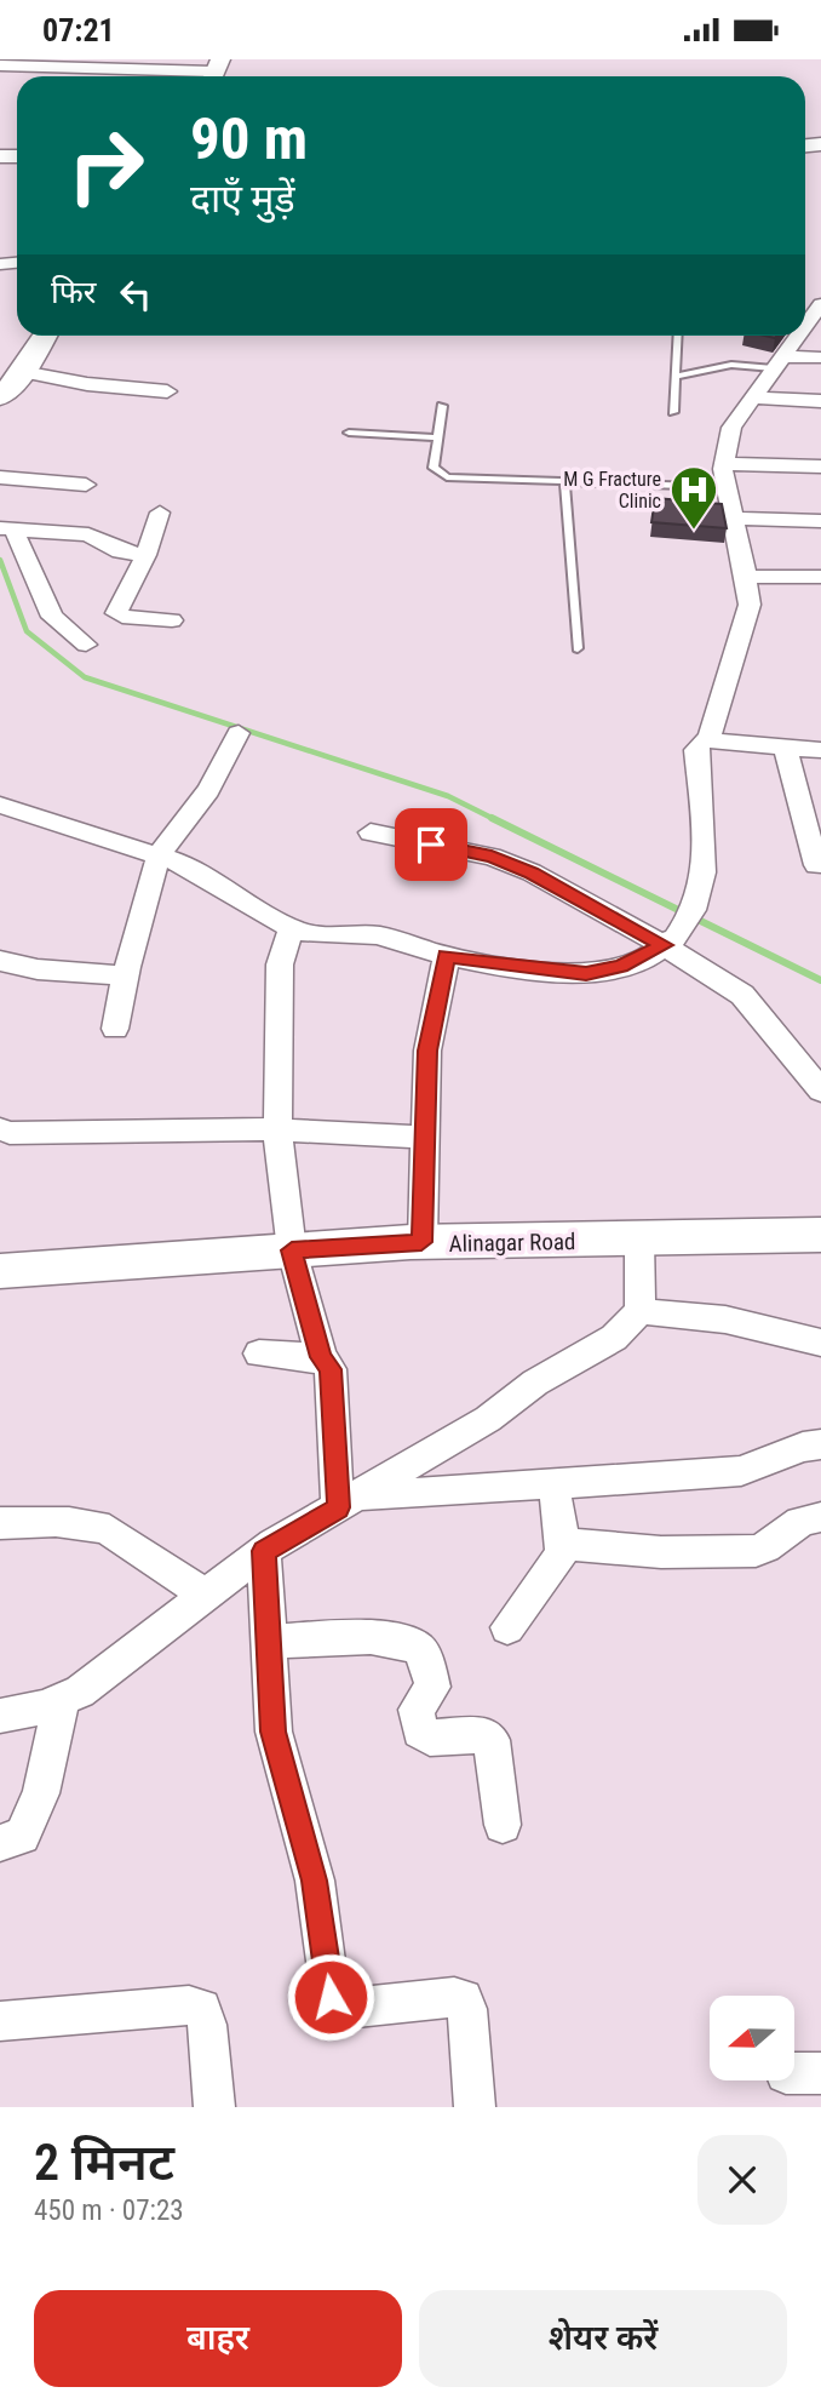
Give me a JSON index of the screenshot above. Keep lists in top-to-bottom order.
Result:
{
  "streets": {
    "main road": ["Alinagar Road"]
  },
  "places": {
    "hospital": ["M G Fracture Clinic"]
  },
  "north": "left",
  "page": {
    "status": "07:21",
    "turn": ["90 m", "दाएँ मुड़ें"],
    "then": "फिर",
    "heading": ["2 मिनट", "450 m · 07:23"],
    "buttons": ["बाहर", "शेयर करें"]
  }
}
